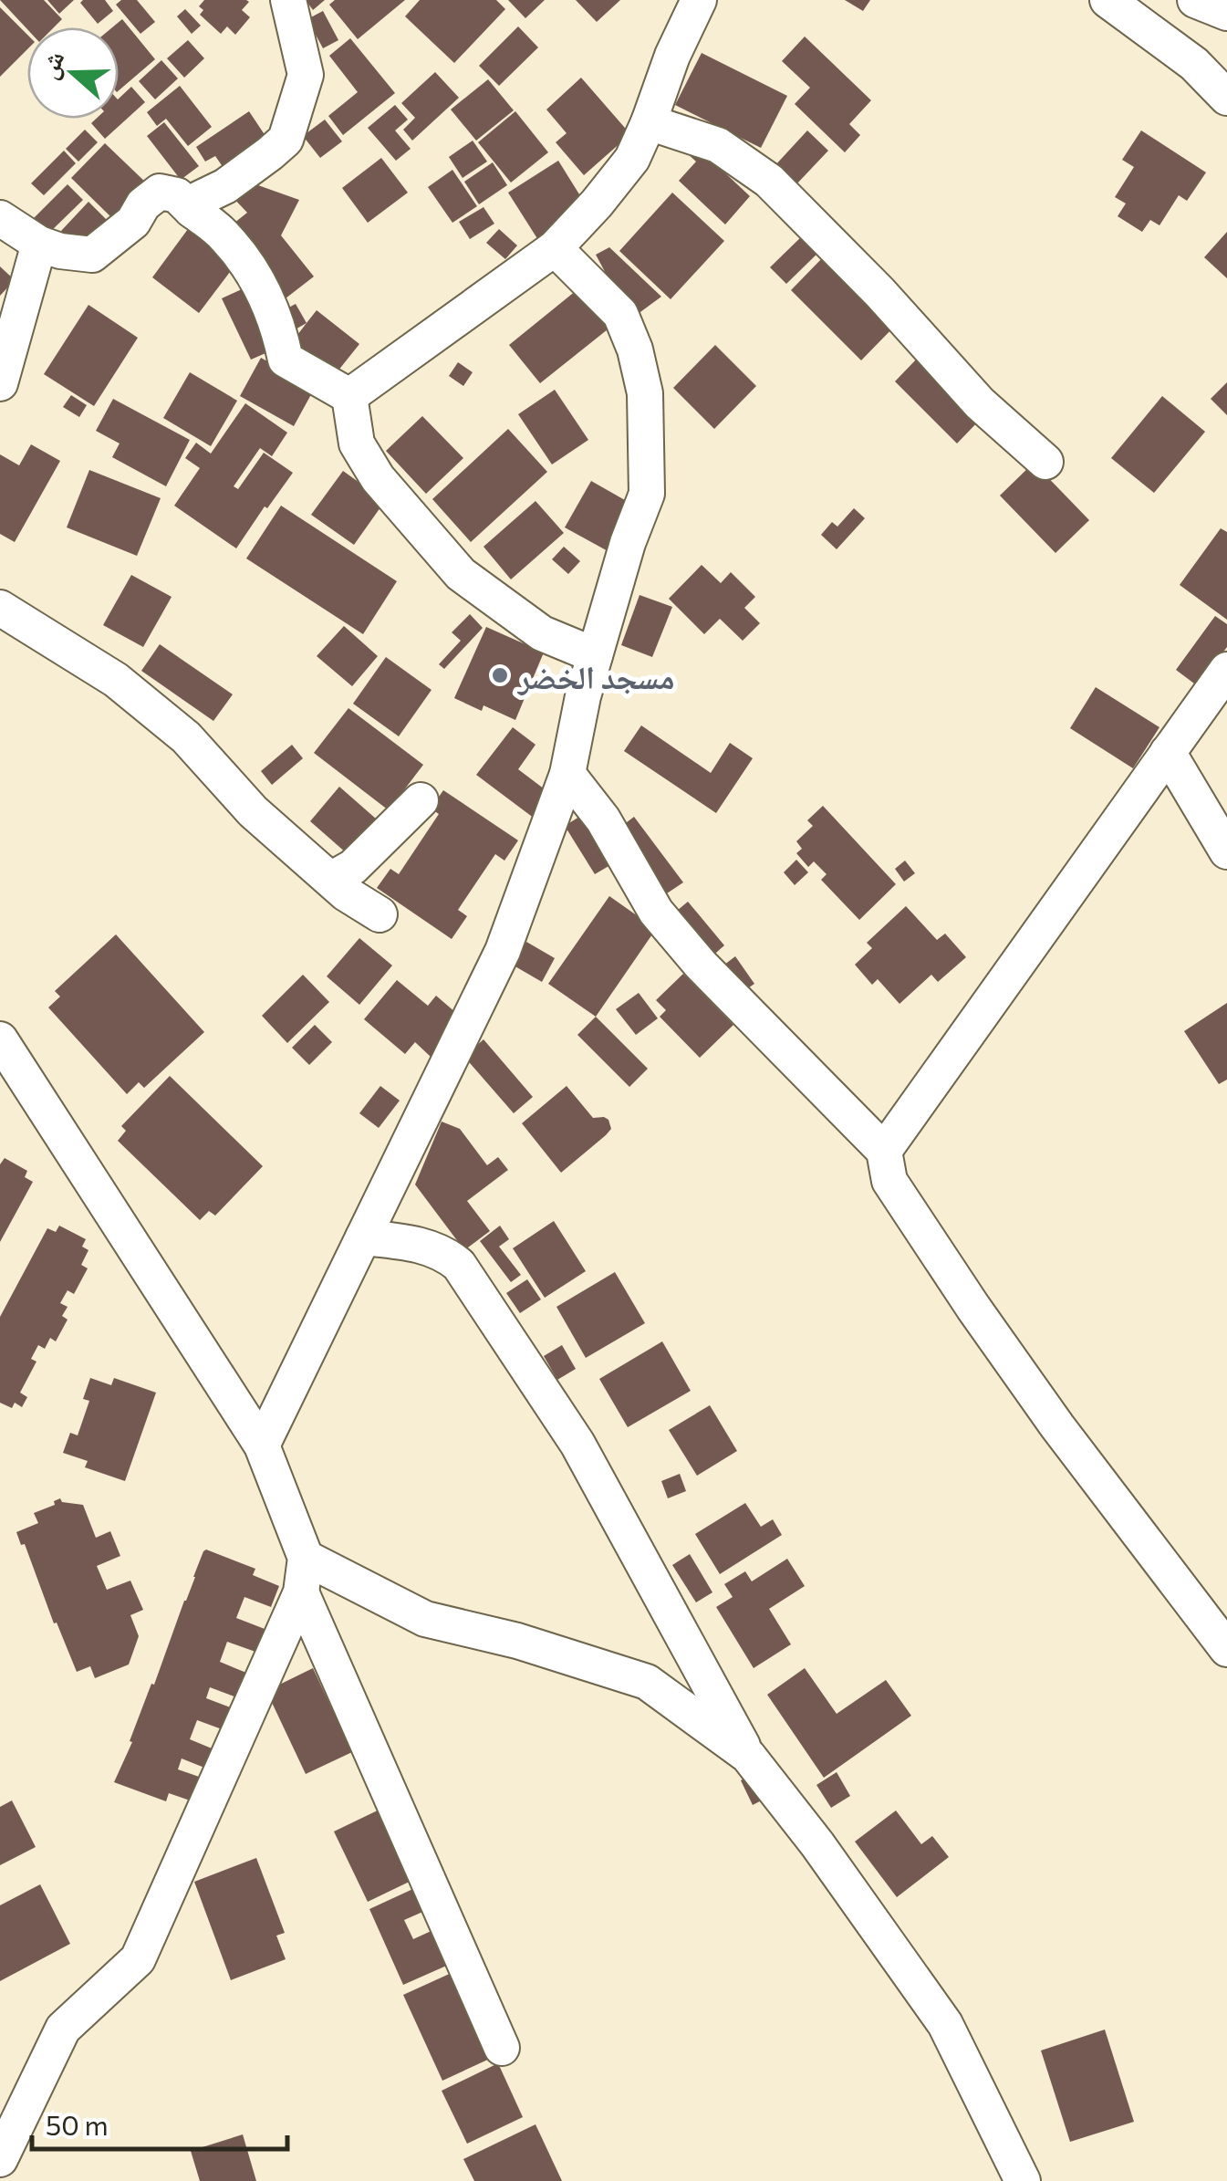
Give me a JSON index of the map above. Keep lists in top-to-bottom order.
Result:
{
  "places": ["مسجد الخضر"],
  "scale_bar": "50 m",
  "north": "left"
}
